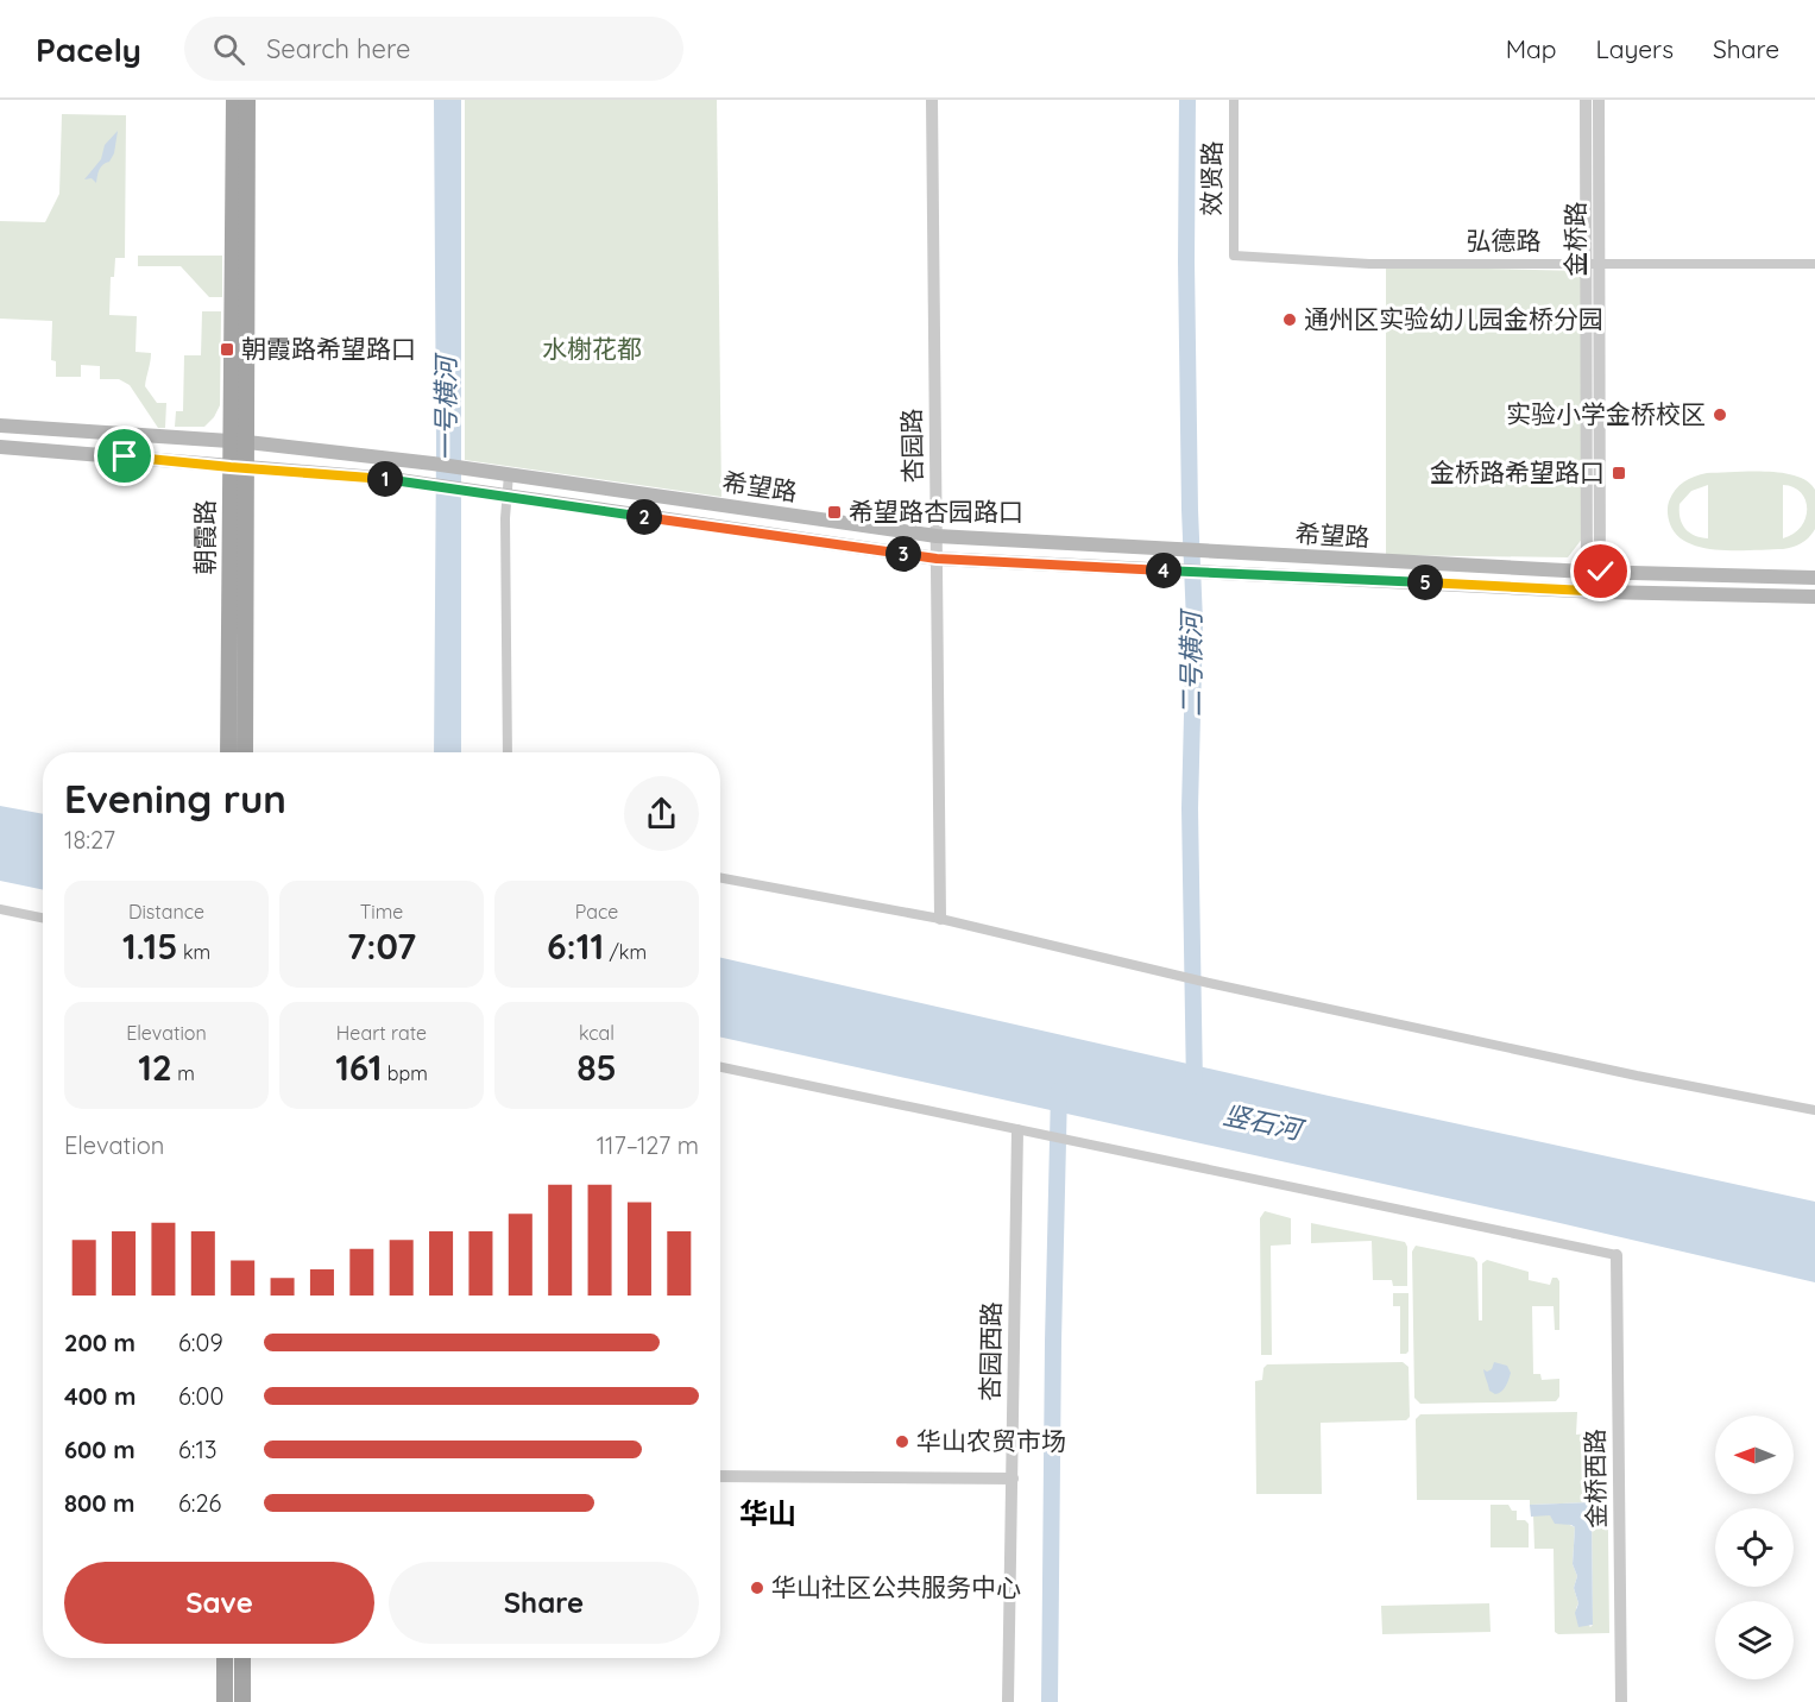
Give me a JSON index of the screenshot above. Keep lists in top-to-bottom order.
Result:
{
  "streets": {
    "main road": ["希望路", "朝霞路"],
    "street": [
      "效贤路",
      "金桥路",
      "弘德路",
      "杏园路",
      "杏园西路",
      "金桥西路"
    ]
  },
  "crossings": [
    ["效贤路", "弘德路"],
    ["金桥路", "弘德路"],
    ["金桥路", "希望路"],
    ["杏园路", "希望路"],
    ["希望路", "朝霞路"]
  ],
  "districts": ["华山"],
  "water": ["一号横河", "二号横河", "竖石河"],
  "parks": ["水榭花都"],
  "places": {
    "other": [
      "通州区实验幼儿园金桥分园",
      "实验小学金桥校区",
      "华山农贸市场",
      "华山社区公共服务中心"
    ],
    "transit": ["朝霞路希望路口", "金桥路希望路口", "希望路杏园路口"]
  },
  "north": "left",
  "page": {
    "header": "Pacely",
    "search": "Search here",
    "nav": ["Map", "Layers", "Share"],
    "pins": [
      "1",
      "2",
      "3",
      "4",
      "5"
    ],
    "heading": ["Evening run", "18:27"],
    "stats": [
      ["Distance", "1.15 km"],
      ["Time", "7:07"],
      ["Pace", "6:11 /km"],
      ["Elevation", "12 m"],
      ["Heart rate", "161 bpm"],
      ["kcal", "85"]
    ],
    "chart": ["Elevation", "117–127 m"],
    "list": [
      {
        "name": "200 m",
        "note": "6:09"
      },
      {
        "name": "400 m",
        "note": "6:00"
      },
      {
        "name": "600 m",
        "note": "6:13"
      },
      {
        "name": "800 m",
        "note": "6:26"
      }
    ],
    "buttons": ["Save", "Share"]
  }
}
